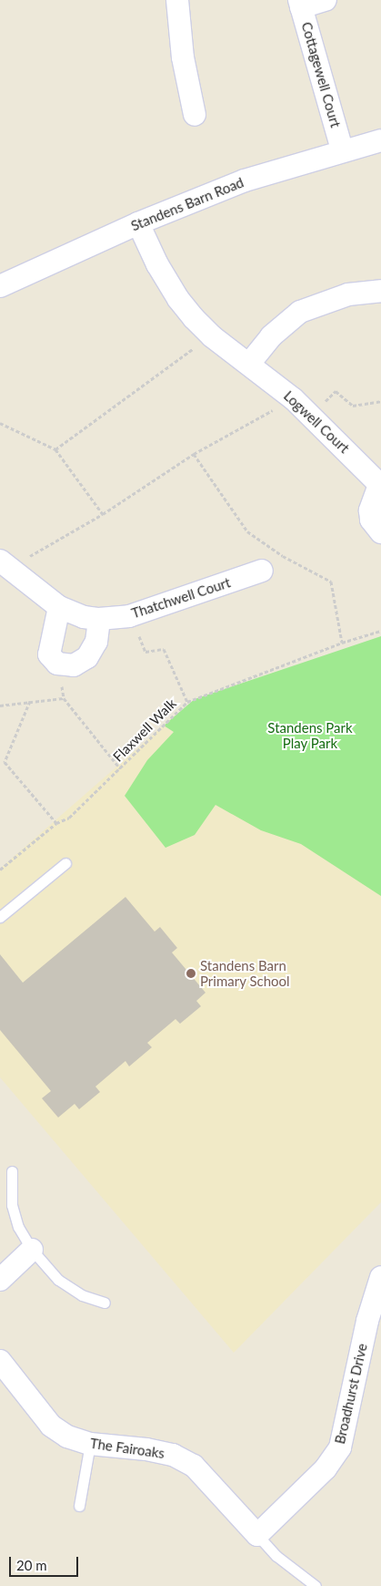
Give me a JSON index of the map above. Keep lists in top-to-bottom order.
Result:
{
  "streets": {
    "street": [
      "Cottagewell Court",
      "Standens Barn Road",
      "Logwell Court",
      "Thatchwell Court",
      "Broadhurst Drive",
      "The Fairoaks"
    ],
    "path": ["Flaxwell Walk"]
  },
  "crossings": [
    ["Cottagewell Court", "Standens Barn Road"],
    ["Standens Barn Road", "Logwell Court"],
    ["Broadhurst Drive", "The Fairoaks"]
  ],
  "parks": ["Standens Park Play Park"],
  "places": ["Standens Barn Primary School"],
  "scale_bar": "20 m"
}
